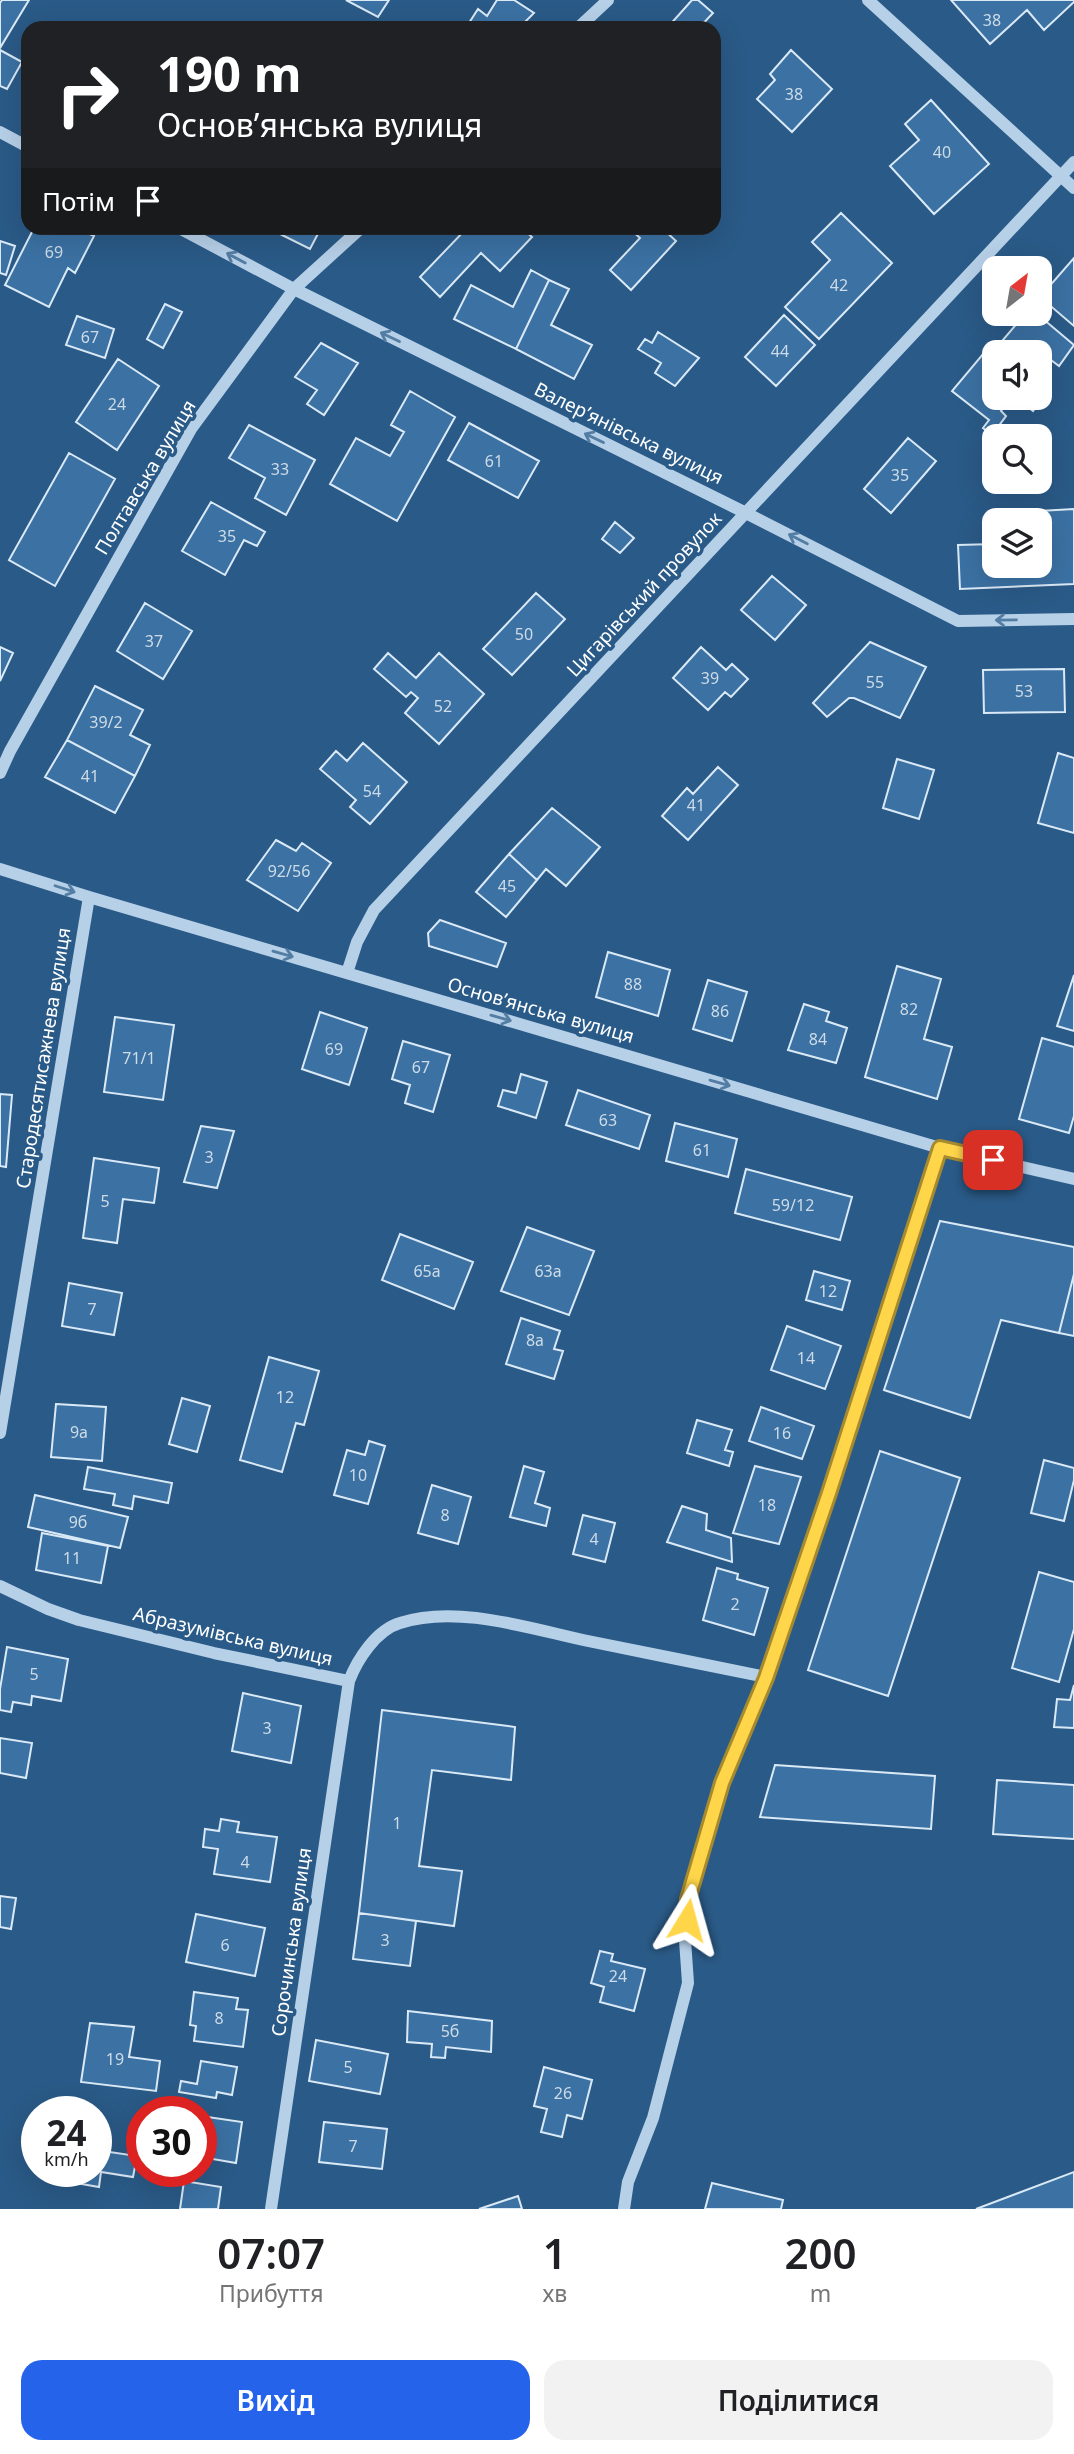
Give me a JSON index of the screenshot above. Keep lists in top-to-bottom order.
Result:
{
  "streets": {
    "street": [
      "Валер’янівська вулиця",
      "Полтавська вулиця",
      "Цигарівський провулок",
      "Основ’янська вулиця",
      "Стародесятисажнева вулиця",
      "Абразумівська вулиця",
      "Сорочинська вулиця"
    ]
  },
  "crossings": [
    ["Валер’янівська вулиця", "Полтавська вулиця"],
    ["Валер’янівська вулиця", "Цигарівський провулок"],
    ["Цигарівський провулок", "Основ’янська вулиця"],
    ["Основ’янська вулиця", "Стародесятисажнева вулиця"],
    ["Абразумівська вулиця", "Сорочинська вулиця"]
  ],
  "one_way": ["Валер’янівська вулиця", "Основ’янська вулиця"],
  "house_numbers": [
    "38",
    "38",
    "40",
    "69",
    "42",
    "67",
    "44",
    "24",
    "61",
    "33",
    "35",
    "35",
    "50",
    "37",
    "39",
    "55",
    "53",
    "52",
    "39/2",
    "41",
    "54",
    "41",
    "92/56",
    "45",
    "88",
    "82",
    "86",
    "84",
    "69",
    "71/1",
    "67",
    "63",
    "61",
    "3",
    "5",
    "59/12",
    "65а",
    "63а",
    "12",
    "7",
    "8а",
    "14",
    "12",
    "9а",
    "16",
    "10",
    "18",
    "8",
    "9б",
    "4",
    "11",
    "2",
    "5",
    "3",
    "1",
    "4",
    "3",
    "6",
    "24",
    "8",
    "5б",
    "19",
    "5",
    "26",
    "7"
  ],
  "north": "top right",
  "page": {
    "turn": ["190 m", "Основ’янська вулиця"],
    "then": "Потім",
    "speed": "24 km/h",
    "limit": "30",
    "eta": [
      "07:07",
      "Прибуття",
      "1",
      "хв",
      "200",
      "m"
    ],
    "buttons": ["Вихід", "Поділитися"]
  }
}
